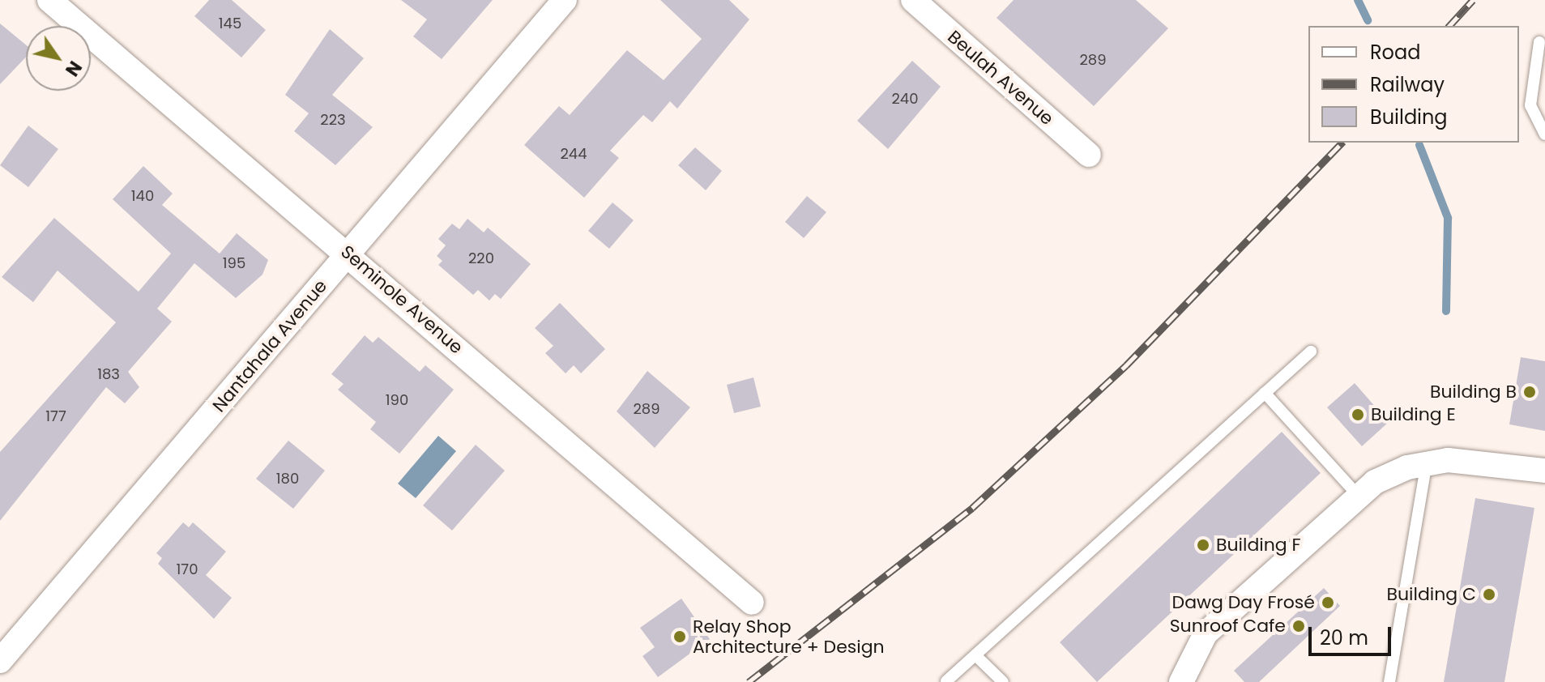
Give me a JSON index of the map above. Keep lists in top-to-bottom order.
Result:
{
  "streets": {
    "street": ["Beulah Avenue", "Seminole Avenue", "Nantahala Avenue"]
  },
  "crossings": [
    ["Seminole Avenue", "Nantahala Avenue"]
  ],
  "places": [
    "Building B",
    "Building E",
    "Building F",
    "Building C",
    "Dawg Day Frosé",
    "Sunroof Cafe",
    "Relay Shop Architecture + Design"
  ],
  "house_numbers": [
    "145",
    "289",
    "240",
    "223",
    "244",
    "140",
    "220",
    "195",
    "183",
    "190",
    "289",
    "177",
    "180",
    "170"
  ],
  "legend": ["Road", "Railway", "Building"],
  "scale_bar": "20 m",
  "north": "bottom right"
}
